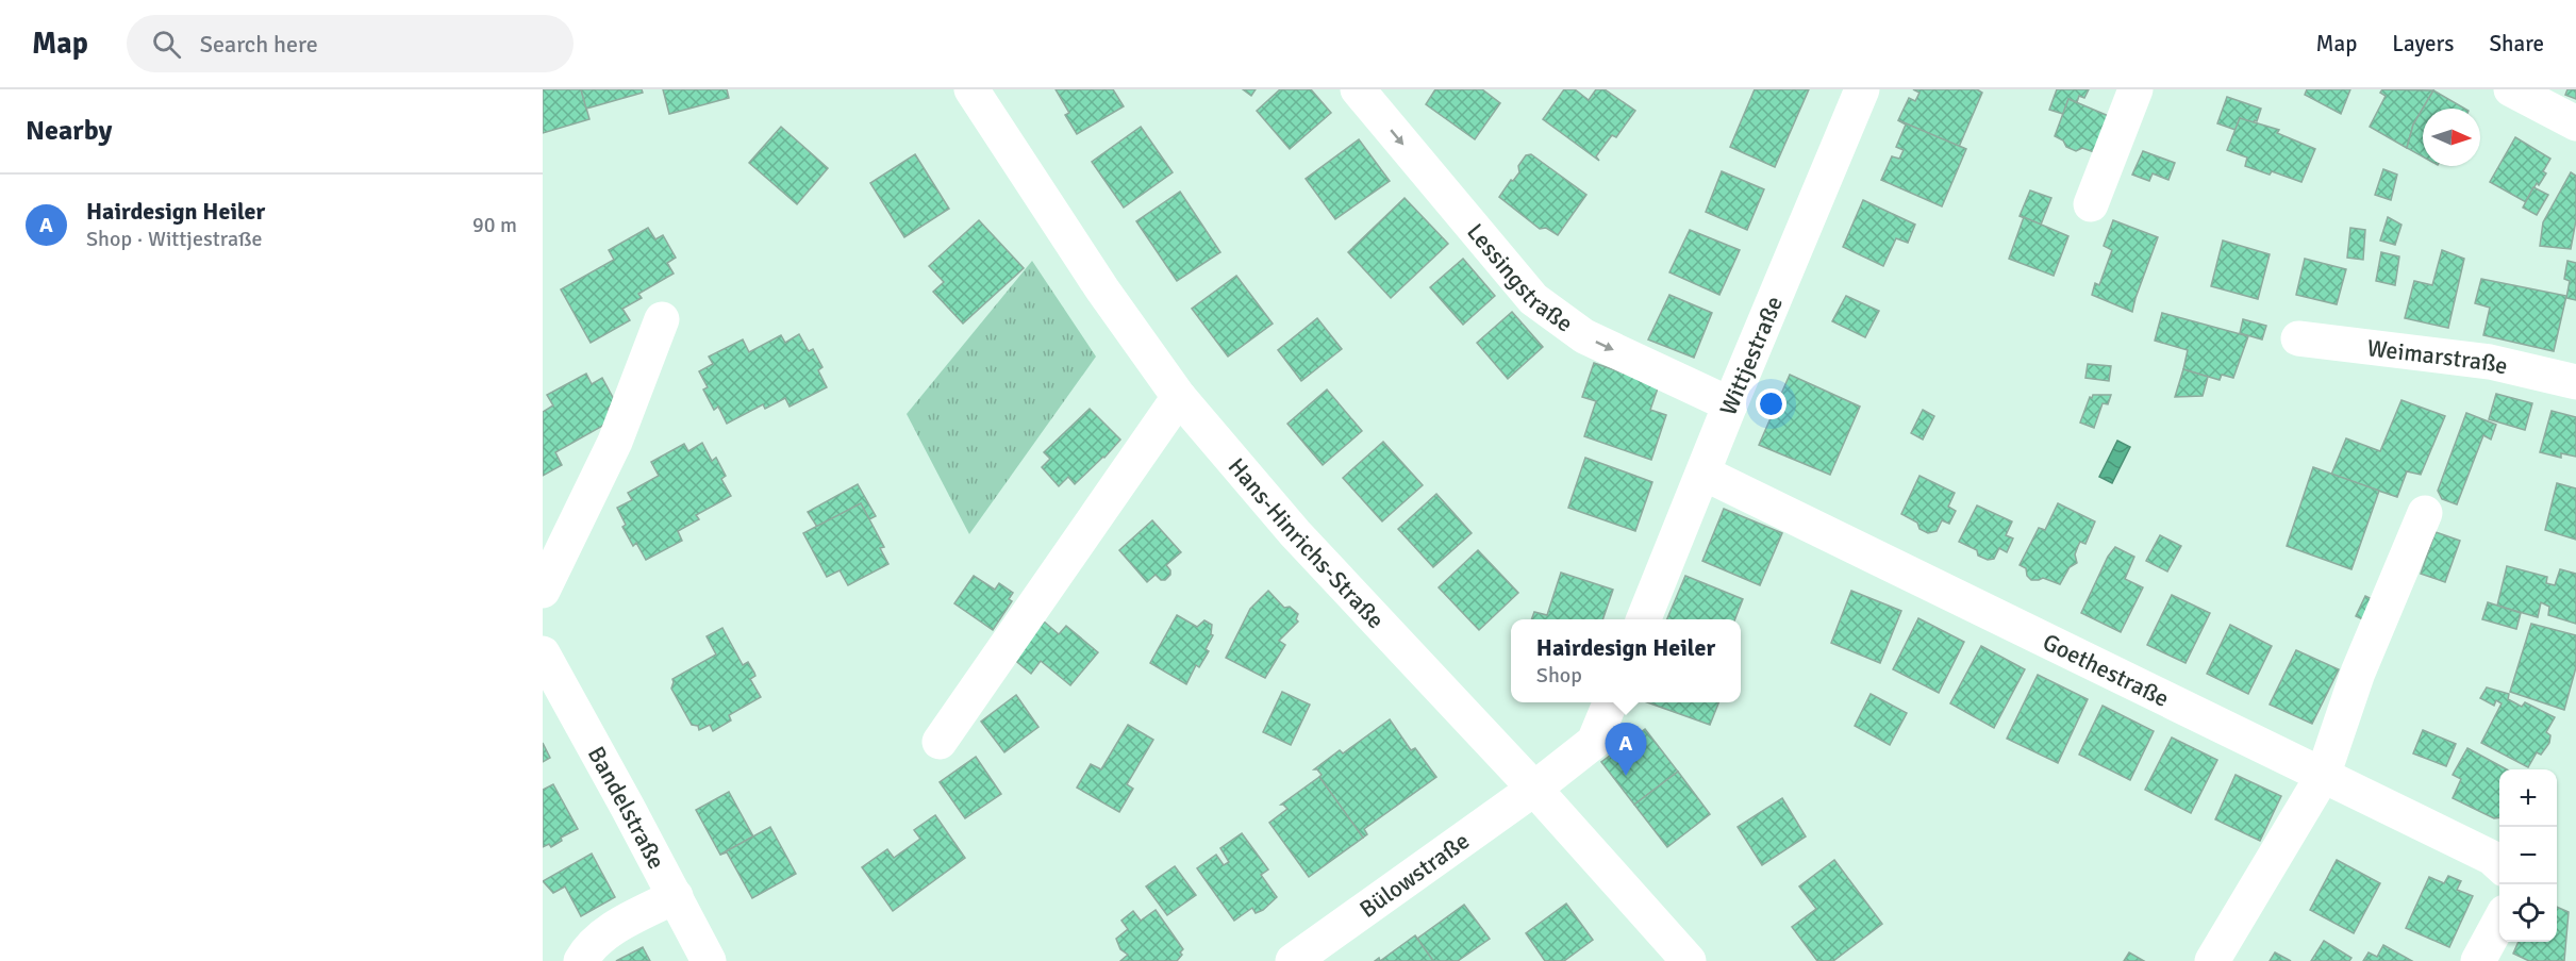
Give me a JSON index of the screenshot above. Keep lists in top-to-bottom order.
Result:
{
  "streets": {
    "street": [
      "Lessingstraße",
      "Wittjestraße",
      "Weimarstraße",
      "Hans-Hinrichs-Straße",
      "Goethestraße",
      "Bandelstraße",
      "Bülowstraße"
    ]
  },
  "crossings": [
    ["Lessingstraße", "Wittjestraße"],
    ["Wittjestraße", "Goethestraße"],
    ["Hans-Hinrichs-Straße", "Bülowstraße"]
  ],
  "one_way": ["Lessingstraße"],
  "north": "right",
  "page": {
    "header": "Map",
    "search": "Search here",
    "nav": ["Map", "Layers", "Share"],
    "heading": "Nearby",
    "list": [
      {
        "mark": "A",
        "name": "Hairdesign Heiler",
        "note": "Shop · Wittjestraße",
        "value": "90 m"
      }
    ],
    "popup": ["Hairdesign Heiler", "Shop"],
    "pins": "A",
    "map_buttons": ["+", "−"]
  }
}
